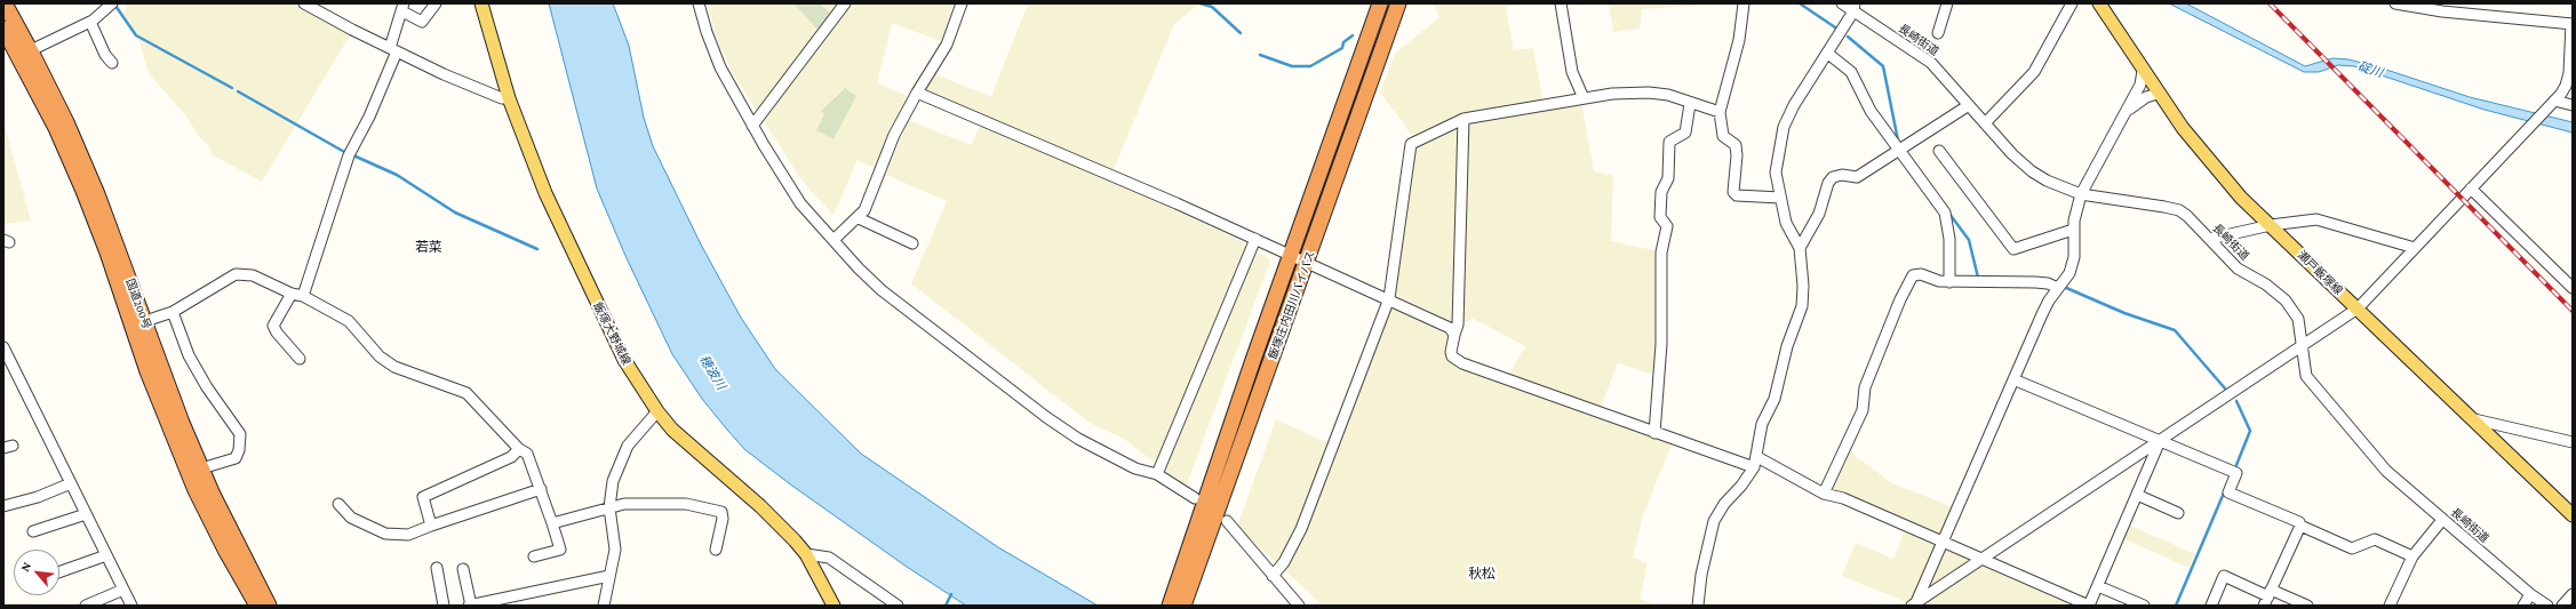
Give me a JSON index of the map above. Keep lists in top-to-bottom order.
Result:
{
  "streets": {
    "highway": ["国道200号", "飯塚庄内田川バイパス"],
    "main road": ["瀬戸飯塚線", "飯塚大野城線"],
    "street": ["長崎街道"]
  },
  "districts": ["若菜", "秋松"],
  "water": ["碇川", "穂波川"],
  "north": "top left"
}
